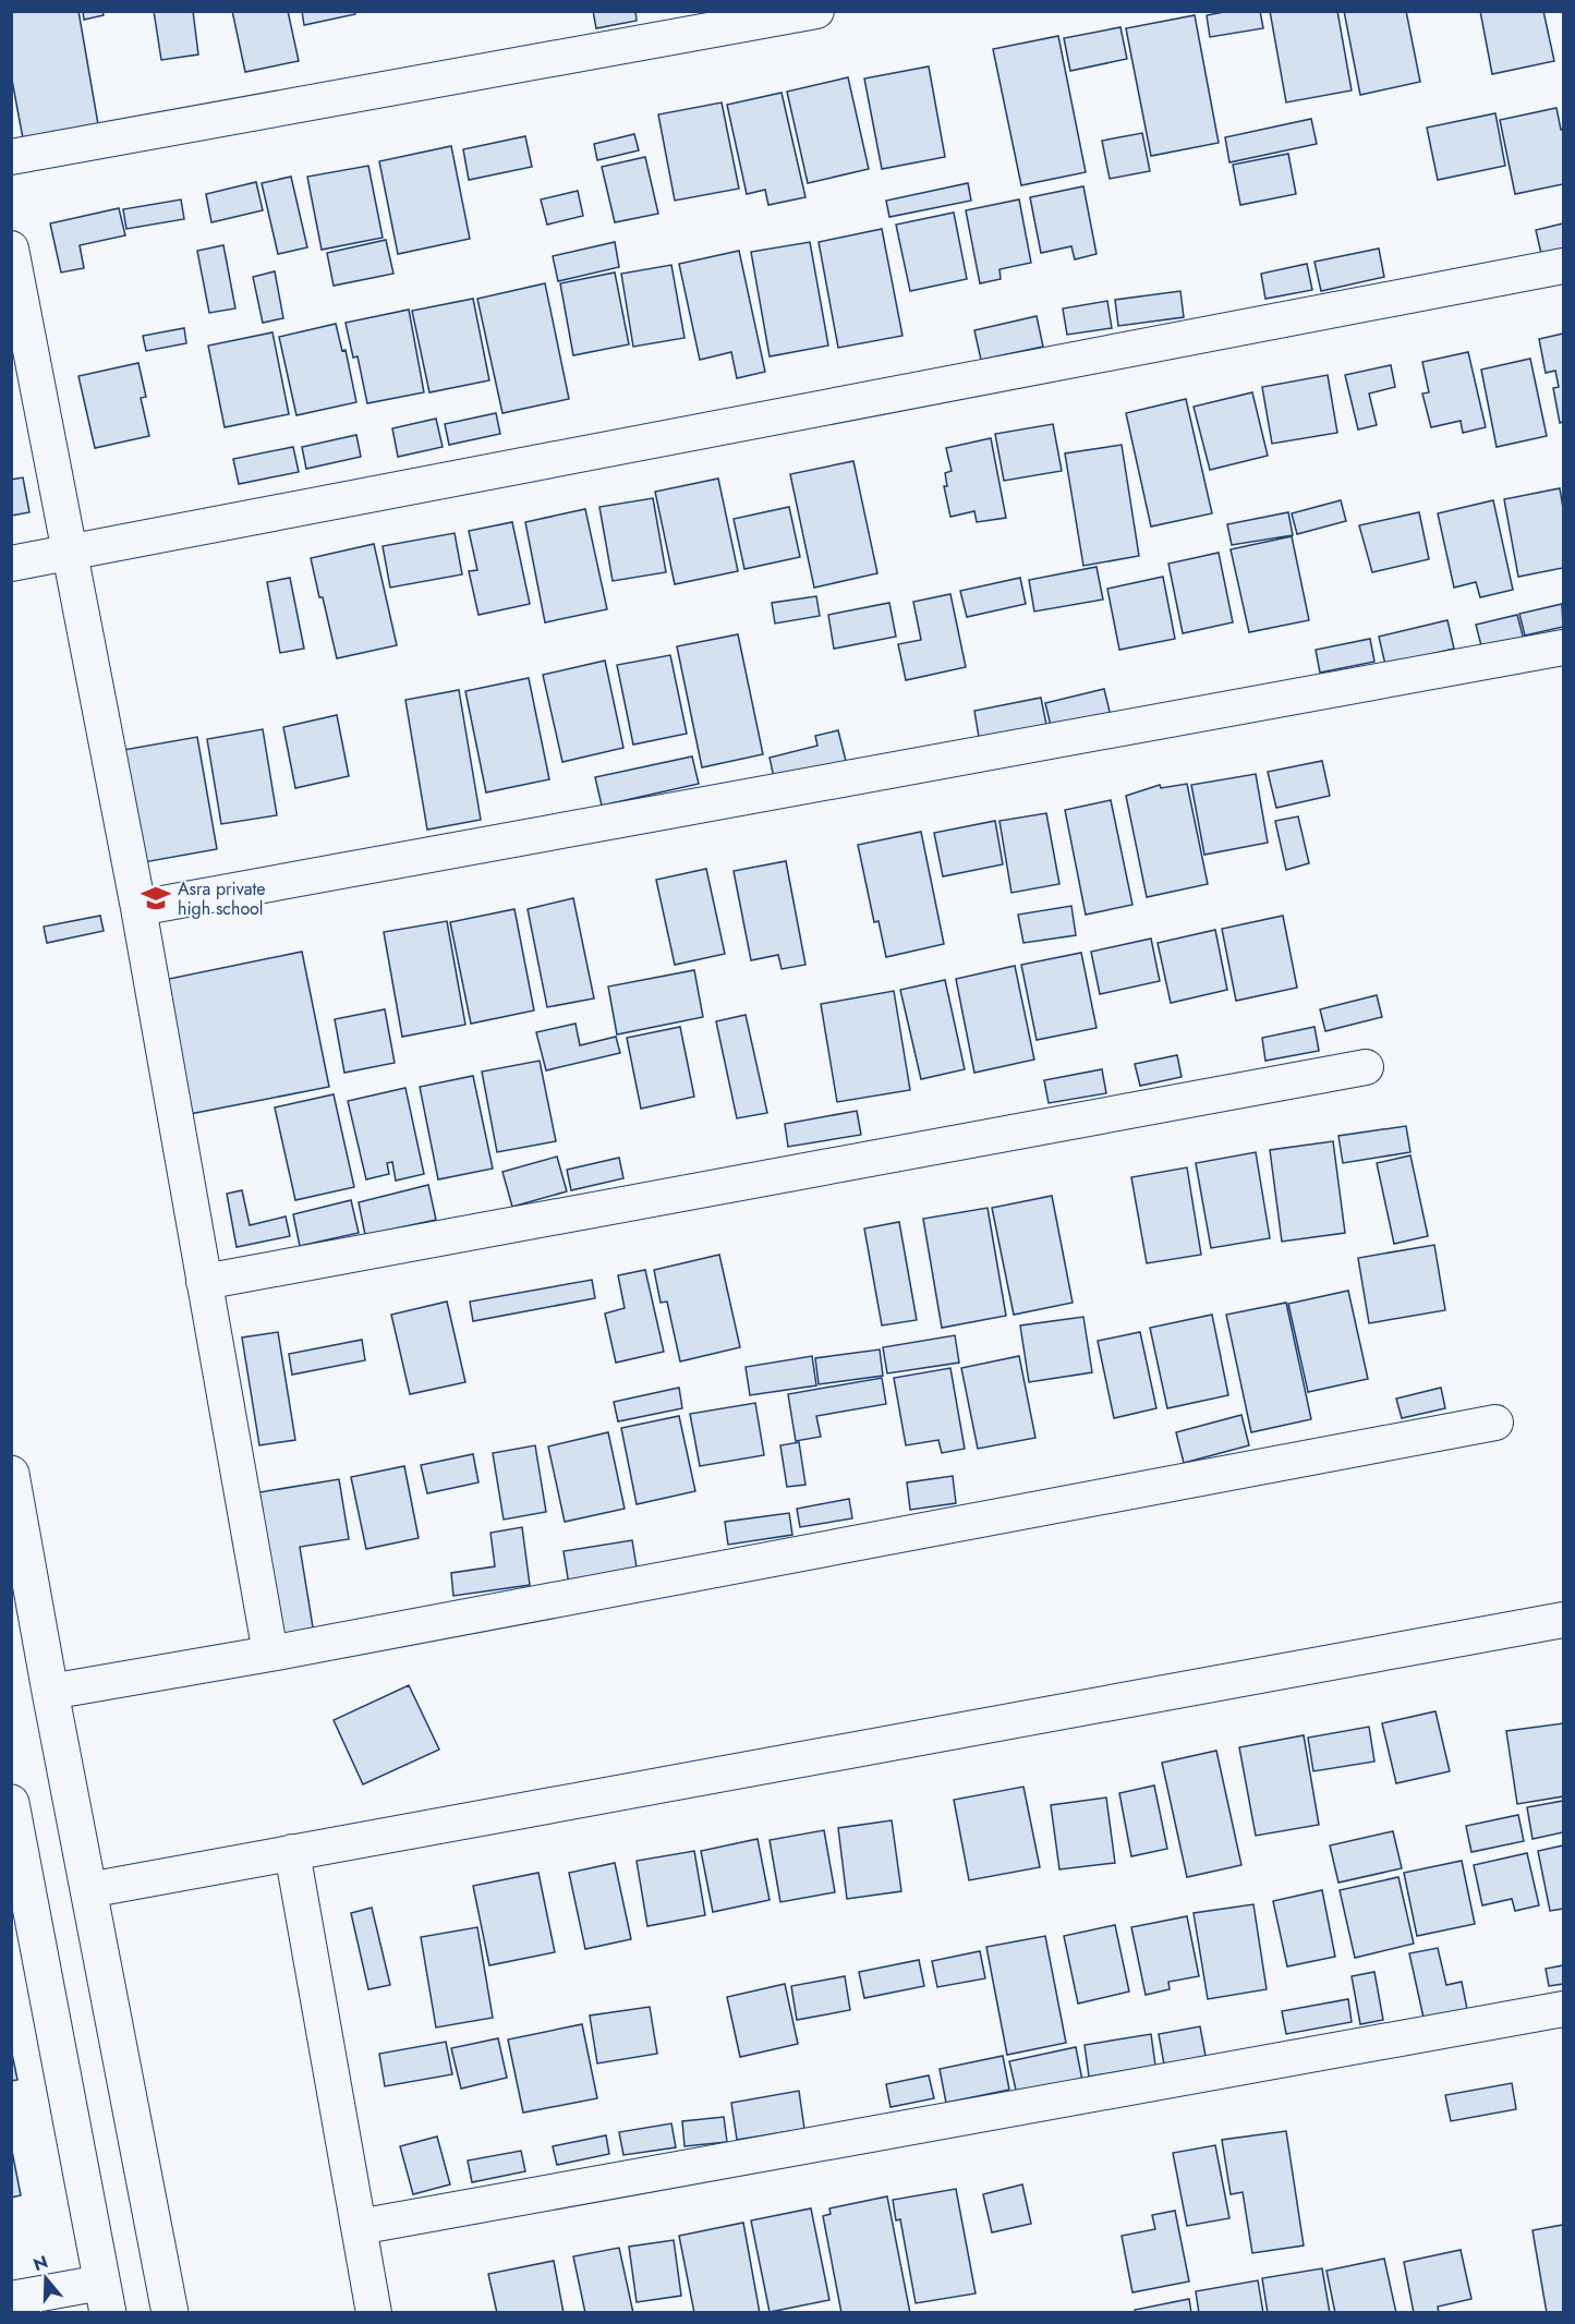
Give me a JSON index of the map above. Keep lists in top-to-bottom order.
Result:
{
  "places": {
    "school or university": ["Asra private high school"]
  },
  "north": "top"
}
